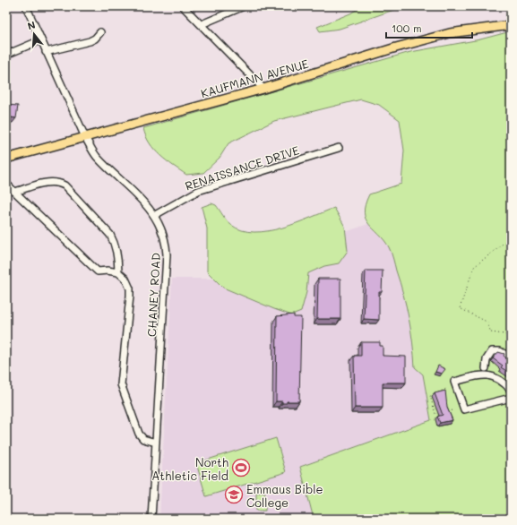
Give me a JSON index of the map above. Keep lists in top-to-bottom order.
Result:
{
  "streets": {
    "main road": ["KAUFMANN AVENUE"],
    "street": ["RENAISSANCE DRIVE", "CHANEY ROAD"]
  },
  "crossings": [
    ["KAUFMANN AVENUE", "CHANEY ROAD"],
    ["RENAISSANCE DRIVE", "CHANEY ROAD"]
  ],
  "places": {
    "sports": ["North Athletic Field"],
    "school or university": ["Emmaus Bible College"]
  },
  "scale_bar": "100 m",
  "north": "top"
}
